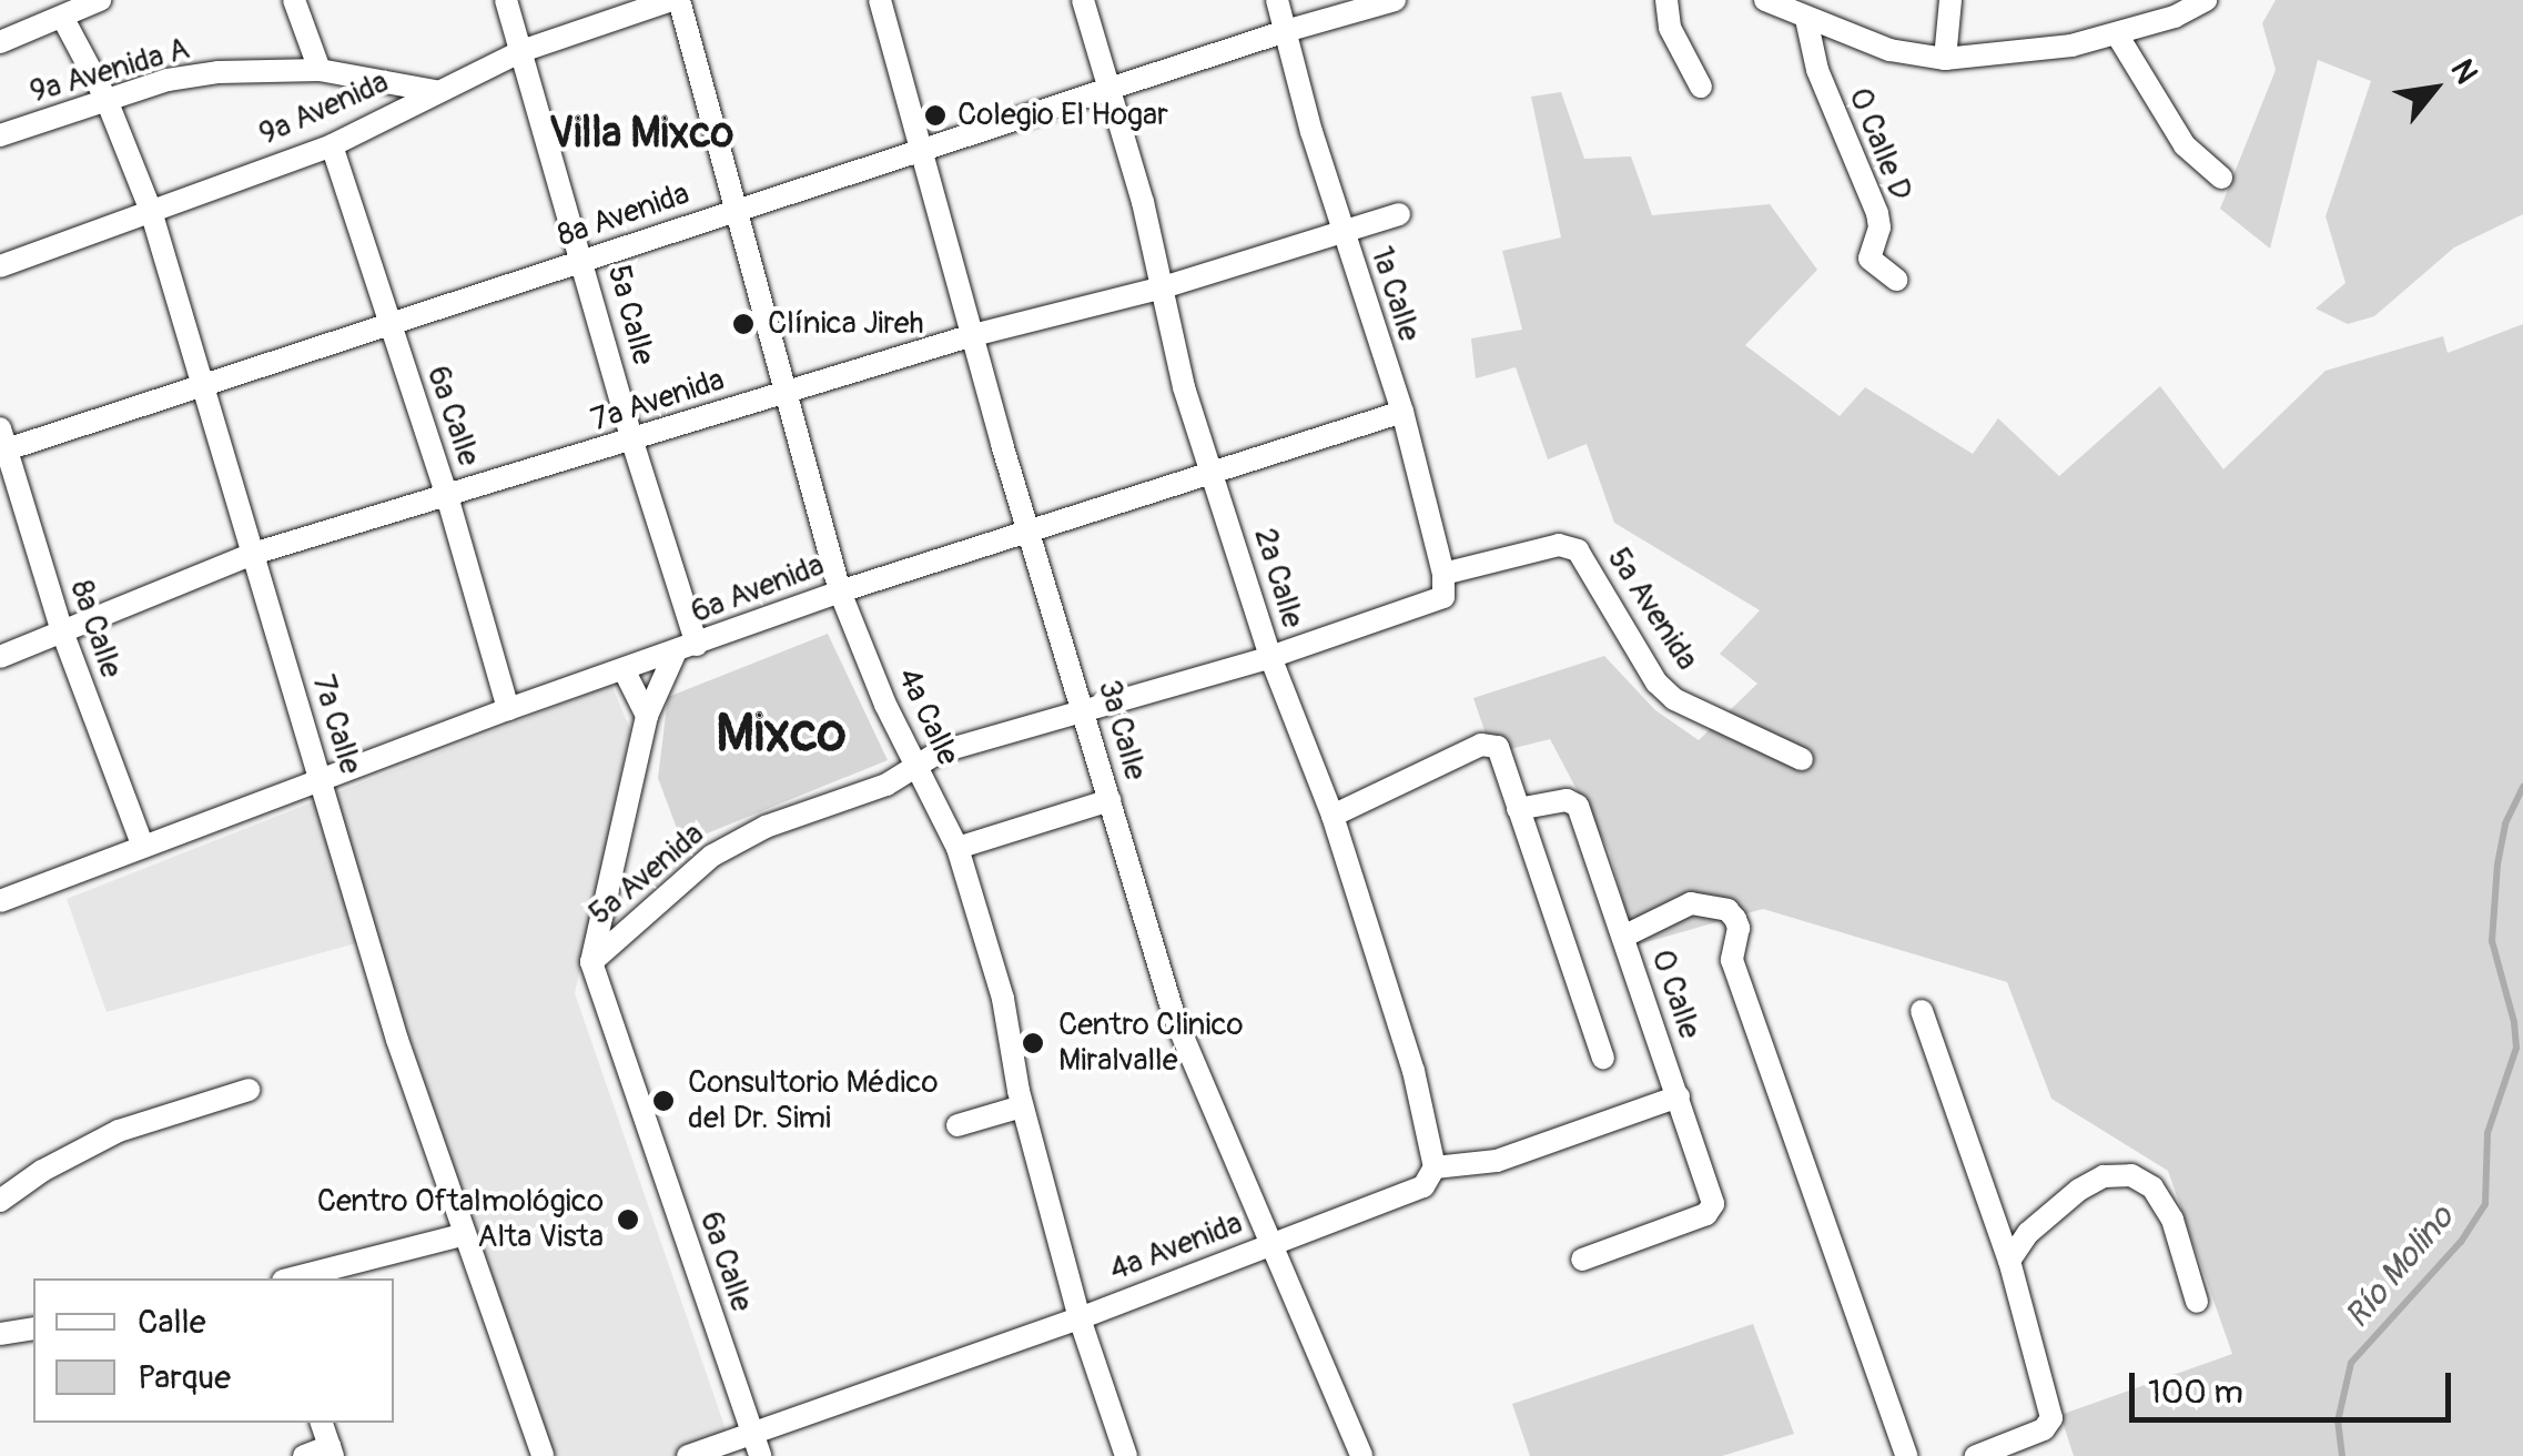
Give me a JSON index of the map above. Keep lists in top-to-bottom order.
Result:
{
  "streets": {
    "street": [
      "9a Avenida A",
      "9a Avenida",
      "0 Calle D",
      "8a Avenida",
      "1a Calle",
      "5a Calle",
      "7a Avenida",
      "6a Calle",
      "2a Calle",
      "6a Avenida",
      "5a Avenida",
      "8a Calle",
      "4a Calle",
      "7a Calle",
      "3a Calle",
      "0 Calle",
      "4a Avenida"
    ]
  },
  "crossings": [
    ["9a Avenida A", "9a Avenida"],
    ["9a Avenida A", "7a Calle"],
    ["9a Avenida", "5a Calle"],
    ["9a Avenida", "6a Calle"],
    ["9a Avenida", "4a Calle"],
    ["9a Avenida", "7a Calle"],
    ["8a Avenida", "1a Calle"],
    ["8a Avenida", "5a Calle"],
    ["8a Avenida", "6a Calle"],
    ["8a Avenida", "2a Calle"],
    ["8a Avenida", "8a Calle"],
    ["8a Avenida", "4a Calle"],
    ["8a Avenida", "7a Calle"],
    ["8a Avenida", "3a Calle"],
    ["1a Calle", "7a Avenida"],
    ["1a Calle", "6a Avenida"],
    ["1a Calle", "5a Avenida"],
    ["5a Calle", "7a Avenida"],
    ["5a Calle", "6a Avenida"],
    ["7a Avenida", "6a Calle"],
    ["7a Avenida", "2a Calle"],
    ["7a Avenida", "8a Calle"],
    ["7a Avenida", "4a Calle"],
    ["7a Avenida", "7a Calle"],
    ["7a Avenida", "3a Calle"],
    ["6a Calle", "6a Avenida"],
    ["6a Calle", "5a Avenida"],
    ["6a Calle", "4a Avenida"],
    ["2a Calle", "6a Avenida"],
    ["2a Calle", "5a Avenida"],
    ["2a Calle", "4a Avenida"],
    ["6a Avenida", "8a Calle"],
    ["6a Avenida", "4a Calle"],
    ["6a Avenida", "7a Calle"],
    ["6a Avenida", "3a Calle"],
    ["5a Avenida", "4a Calle"],
    ["5a Avenida", "3a Calle"],
    ["4a Calle", "4a Avenida"],
    ["3a Calle", "4a Avenida"]
  ],
  "districts": ["Villa Mixco", "Mixco"],
  "water": ["Río Molino"],
  "places": [
    "Colegio El Hogar",
    "Clínica Jireh",
    "Centro Clinico Miralvalle",
    "Consultorio Médico del Dr. Simi",
    "Centro Oftalmológico Alta Vista"
  ],
  "legend": ["Calle", "Parque"],
  "scale_bar": "100 m",
  "north": "top right"
}
